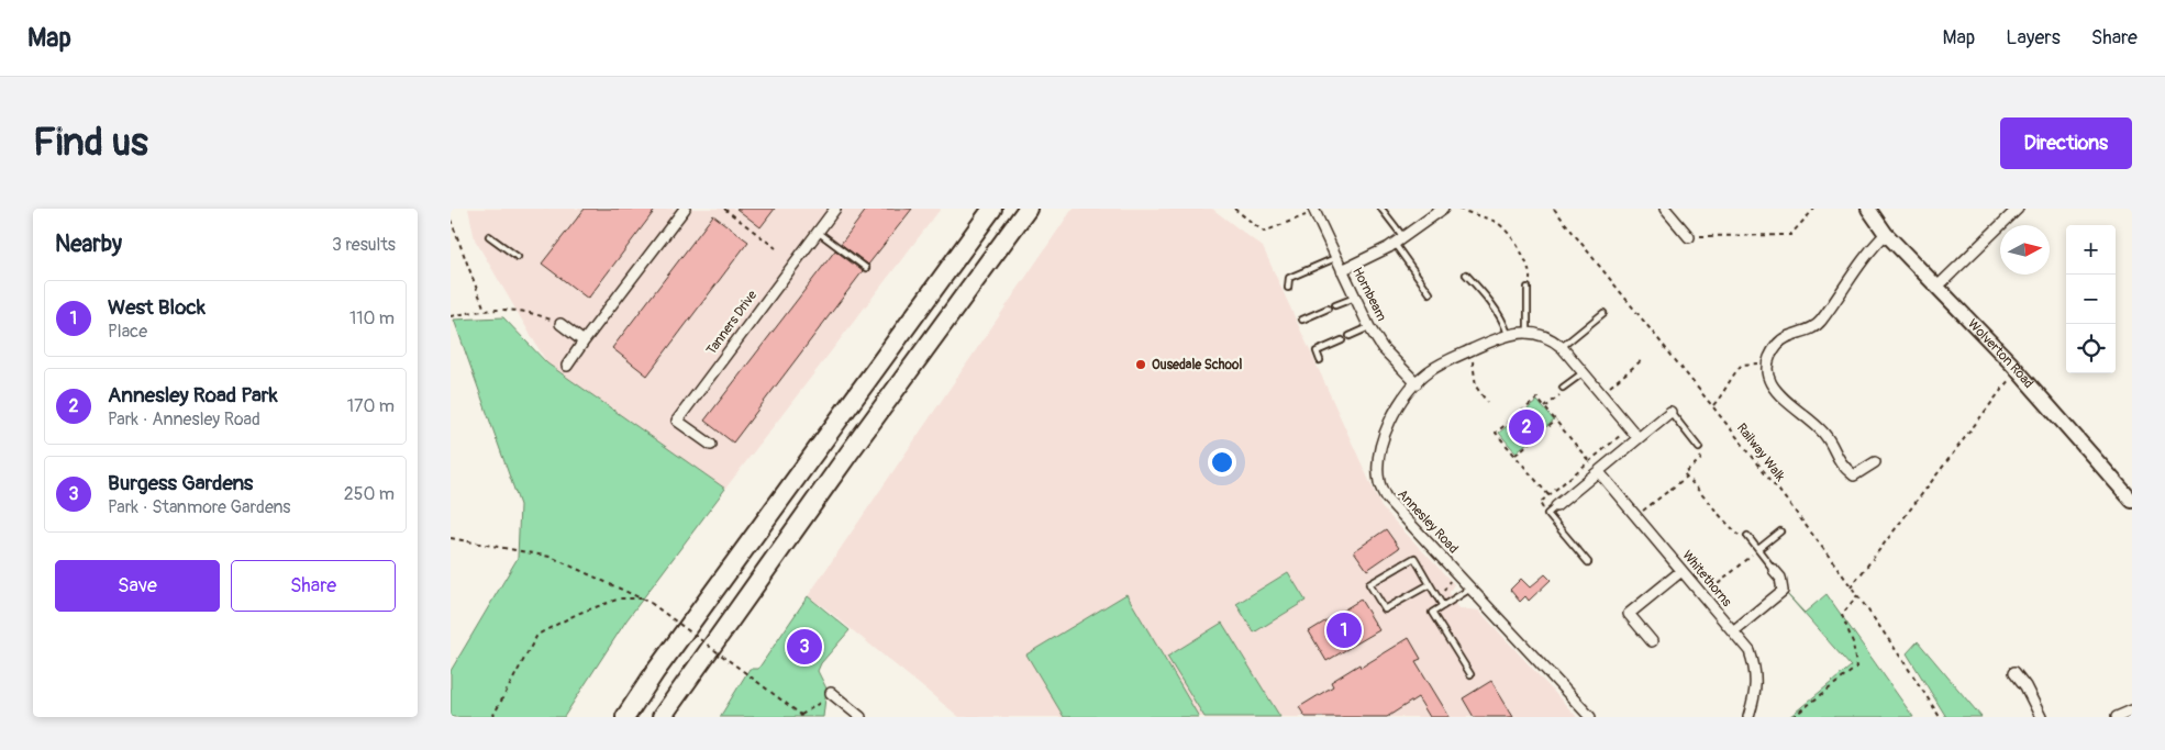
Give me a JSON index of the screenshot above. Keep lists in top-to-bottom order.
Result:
{
  "streets": {
    "street": [
      "Hornbeam",
      "Tanners Drive",
      "Wolverton Road",
      "Annesley Road",
      "Whitethorns"
    ],
    "path": ["Railway Walk"]
  },
  "crossings": [
    ["Hornbeam", "Annesley Road"]
  ],
  "places": ["Ousedale School"],
  "north": "right",
  "page": {
    "header": "Map",
    "nav": ["Map", "Layers", "Share"],
    "buttons": [
      "Directions",
      ["Save", "Share"]
    ],
    "title": "Find us",
    "heading": ["Nearby", "3 results"],
    "map_buttons": ["+", "−"],
    "list": [
      {
        "mark": "1",
        "name": "West Block",
        "note": "Place",
        "value": "110 m"
      },
      {
        "mark": "2",
        "name": "Annesley Road Park",
        "note": "Park · Annesley Road",
        "value": "170 m"
      },
      {
        "mark": "3",
        "name": "Burgess Gardens",
        "note": "Park · Stanmore Gardens",
        "value": "250 m"
      }
    ],
    "pins": ["2", "1", "3"]
  }
}
